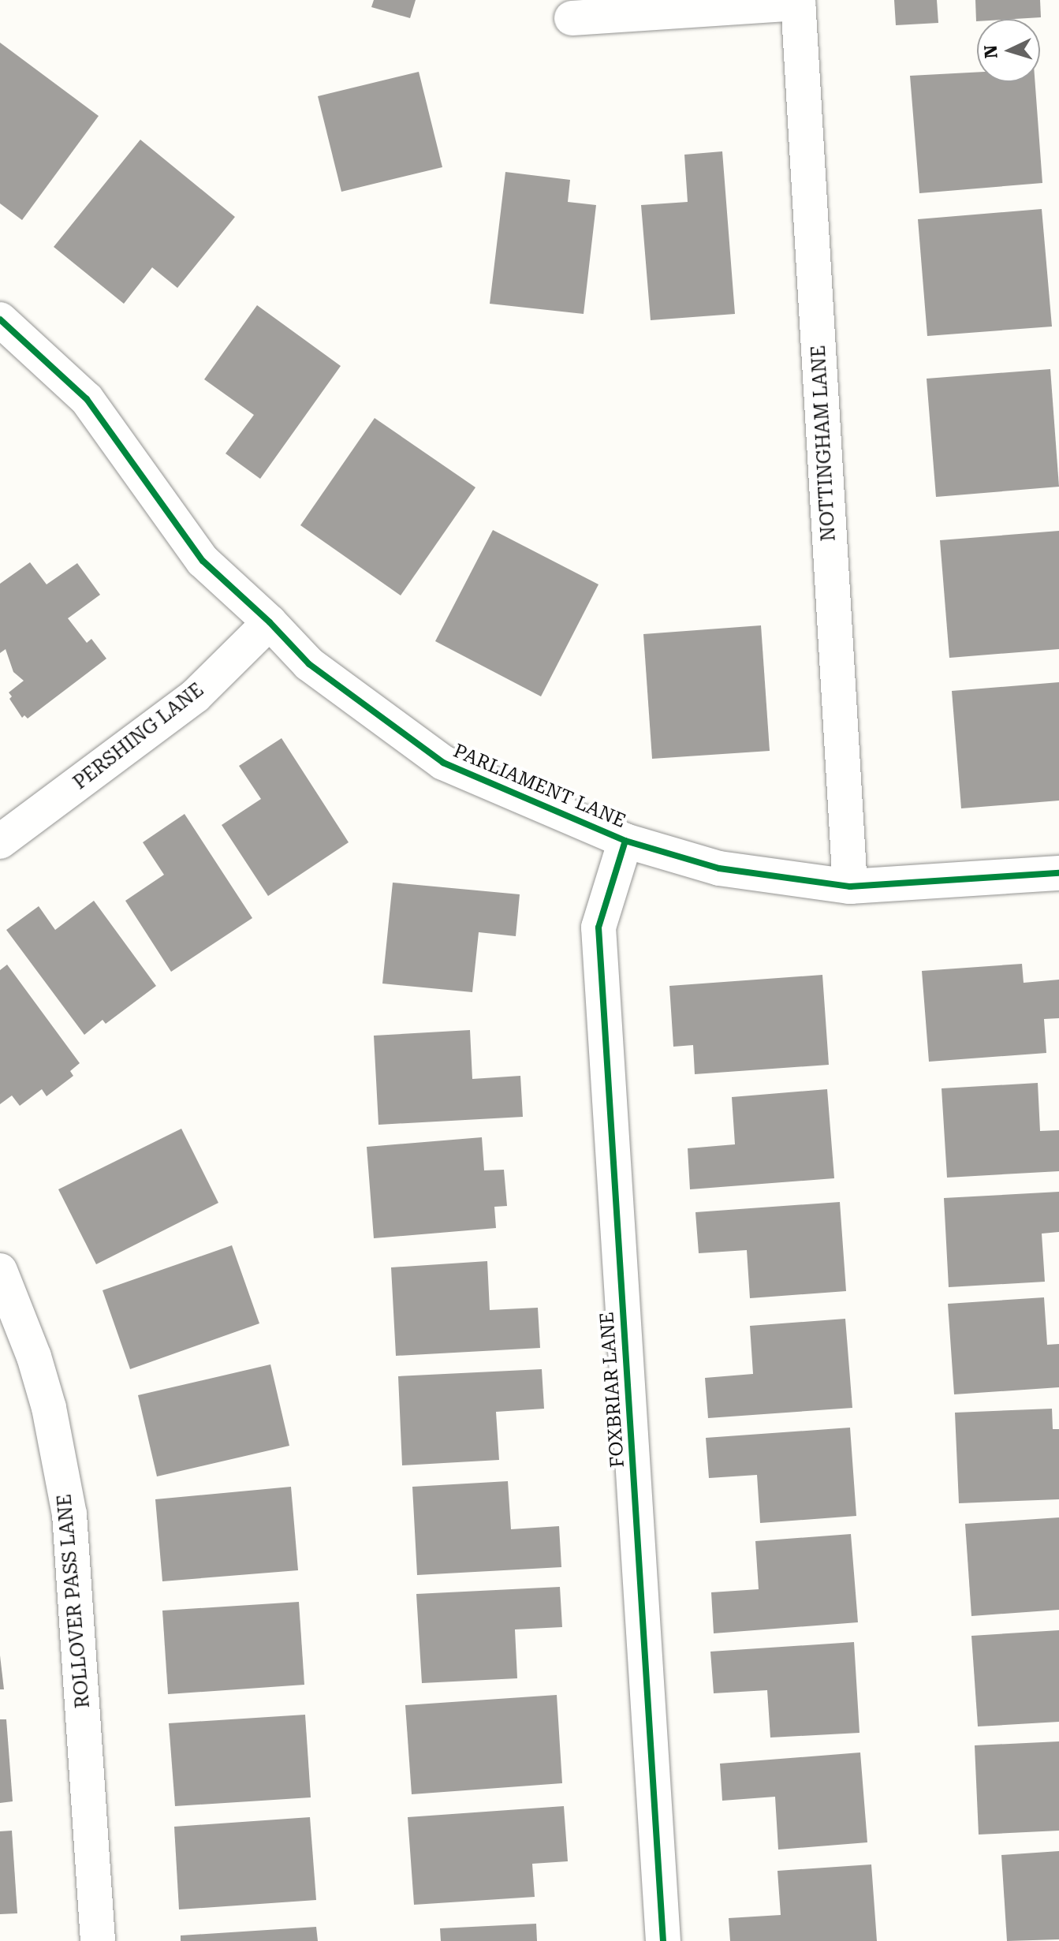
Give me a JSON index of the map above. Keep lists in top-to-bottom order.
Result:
{
  "streets": {
    "street": [
      "NOTTINGHAM LANE",
      "PERSHING LANE",
      "PARLIAMENT LANE",
      "FOXBRIAR LANE",
      "ROLLOVER PASS LANE"
    ]
  },
  "crossings": [
    ["NOTTINGHAM LANE", "PARLIAMENT LANE"],
    ["PERSHING LANE", "PARLIAMENT LANE"],
    ["PARLIAMENT LANE", "FOXBRIAR LANE"]
  ],
  "north": "left"
}
